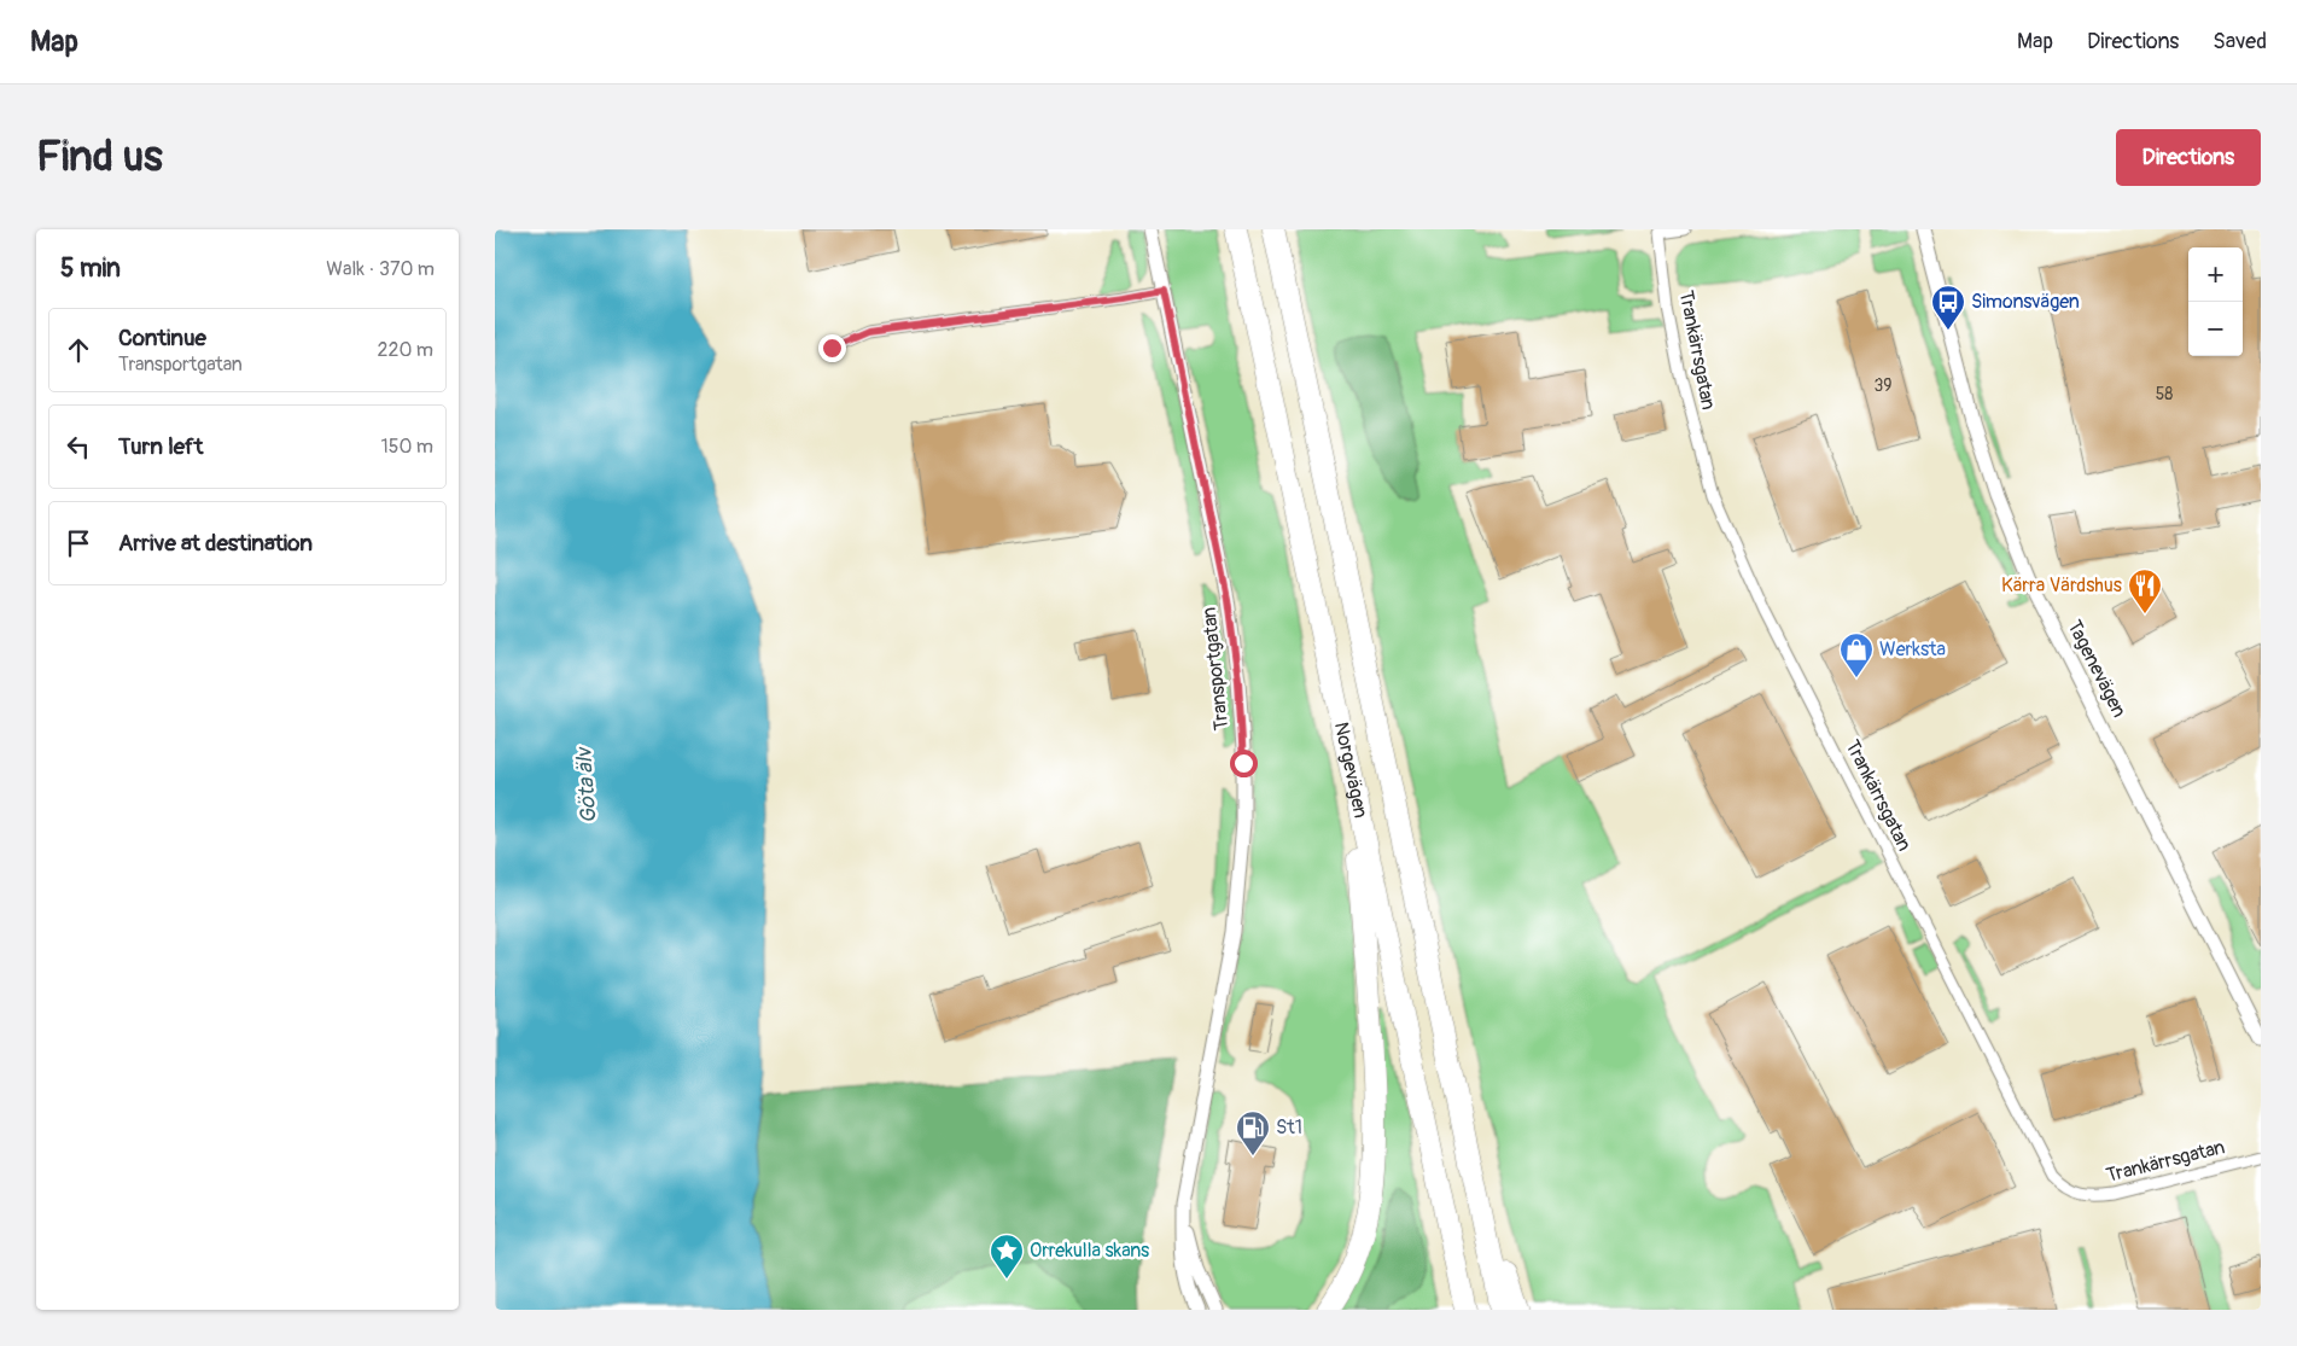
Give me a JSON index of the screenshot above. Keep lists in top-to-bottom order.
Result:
{
  "streets": {
    "highway": ["Norgevägen"],
    "street": ["Trankärrsgatan", "Transportgatan", "Tagenevägen"]
  },
  "water": ["Göta älv"],
  "places": {
    "bus stop": ["Simonsvägen"],
    "restaurant": ["Kärra Värdshus"],
    "shop": ["Werksta"],
    "fuel station": ["St1"],
    "place": ["Orrekulla skans"]
  },
  "house_numbers": ["39", "58"],
  "page": {
    "header": "Map",
    "nav": ["Map", "Directions", "Saved"],
    "buttons": "Directions",
    "title": "Find us",
    "heading": ["5 min", "Walk · 370 m"],
    "map_buttons": ["+", "−"],
    "list": [
      ["Continue", "Transportgatan", "220 m"],
      ["Turn left", "150 m"],
      "Arrive at destination"
    ]
  }
}
